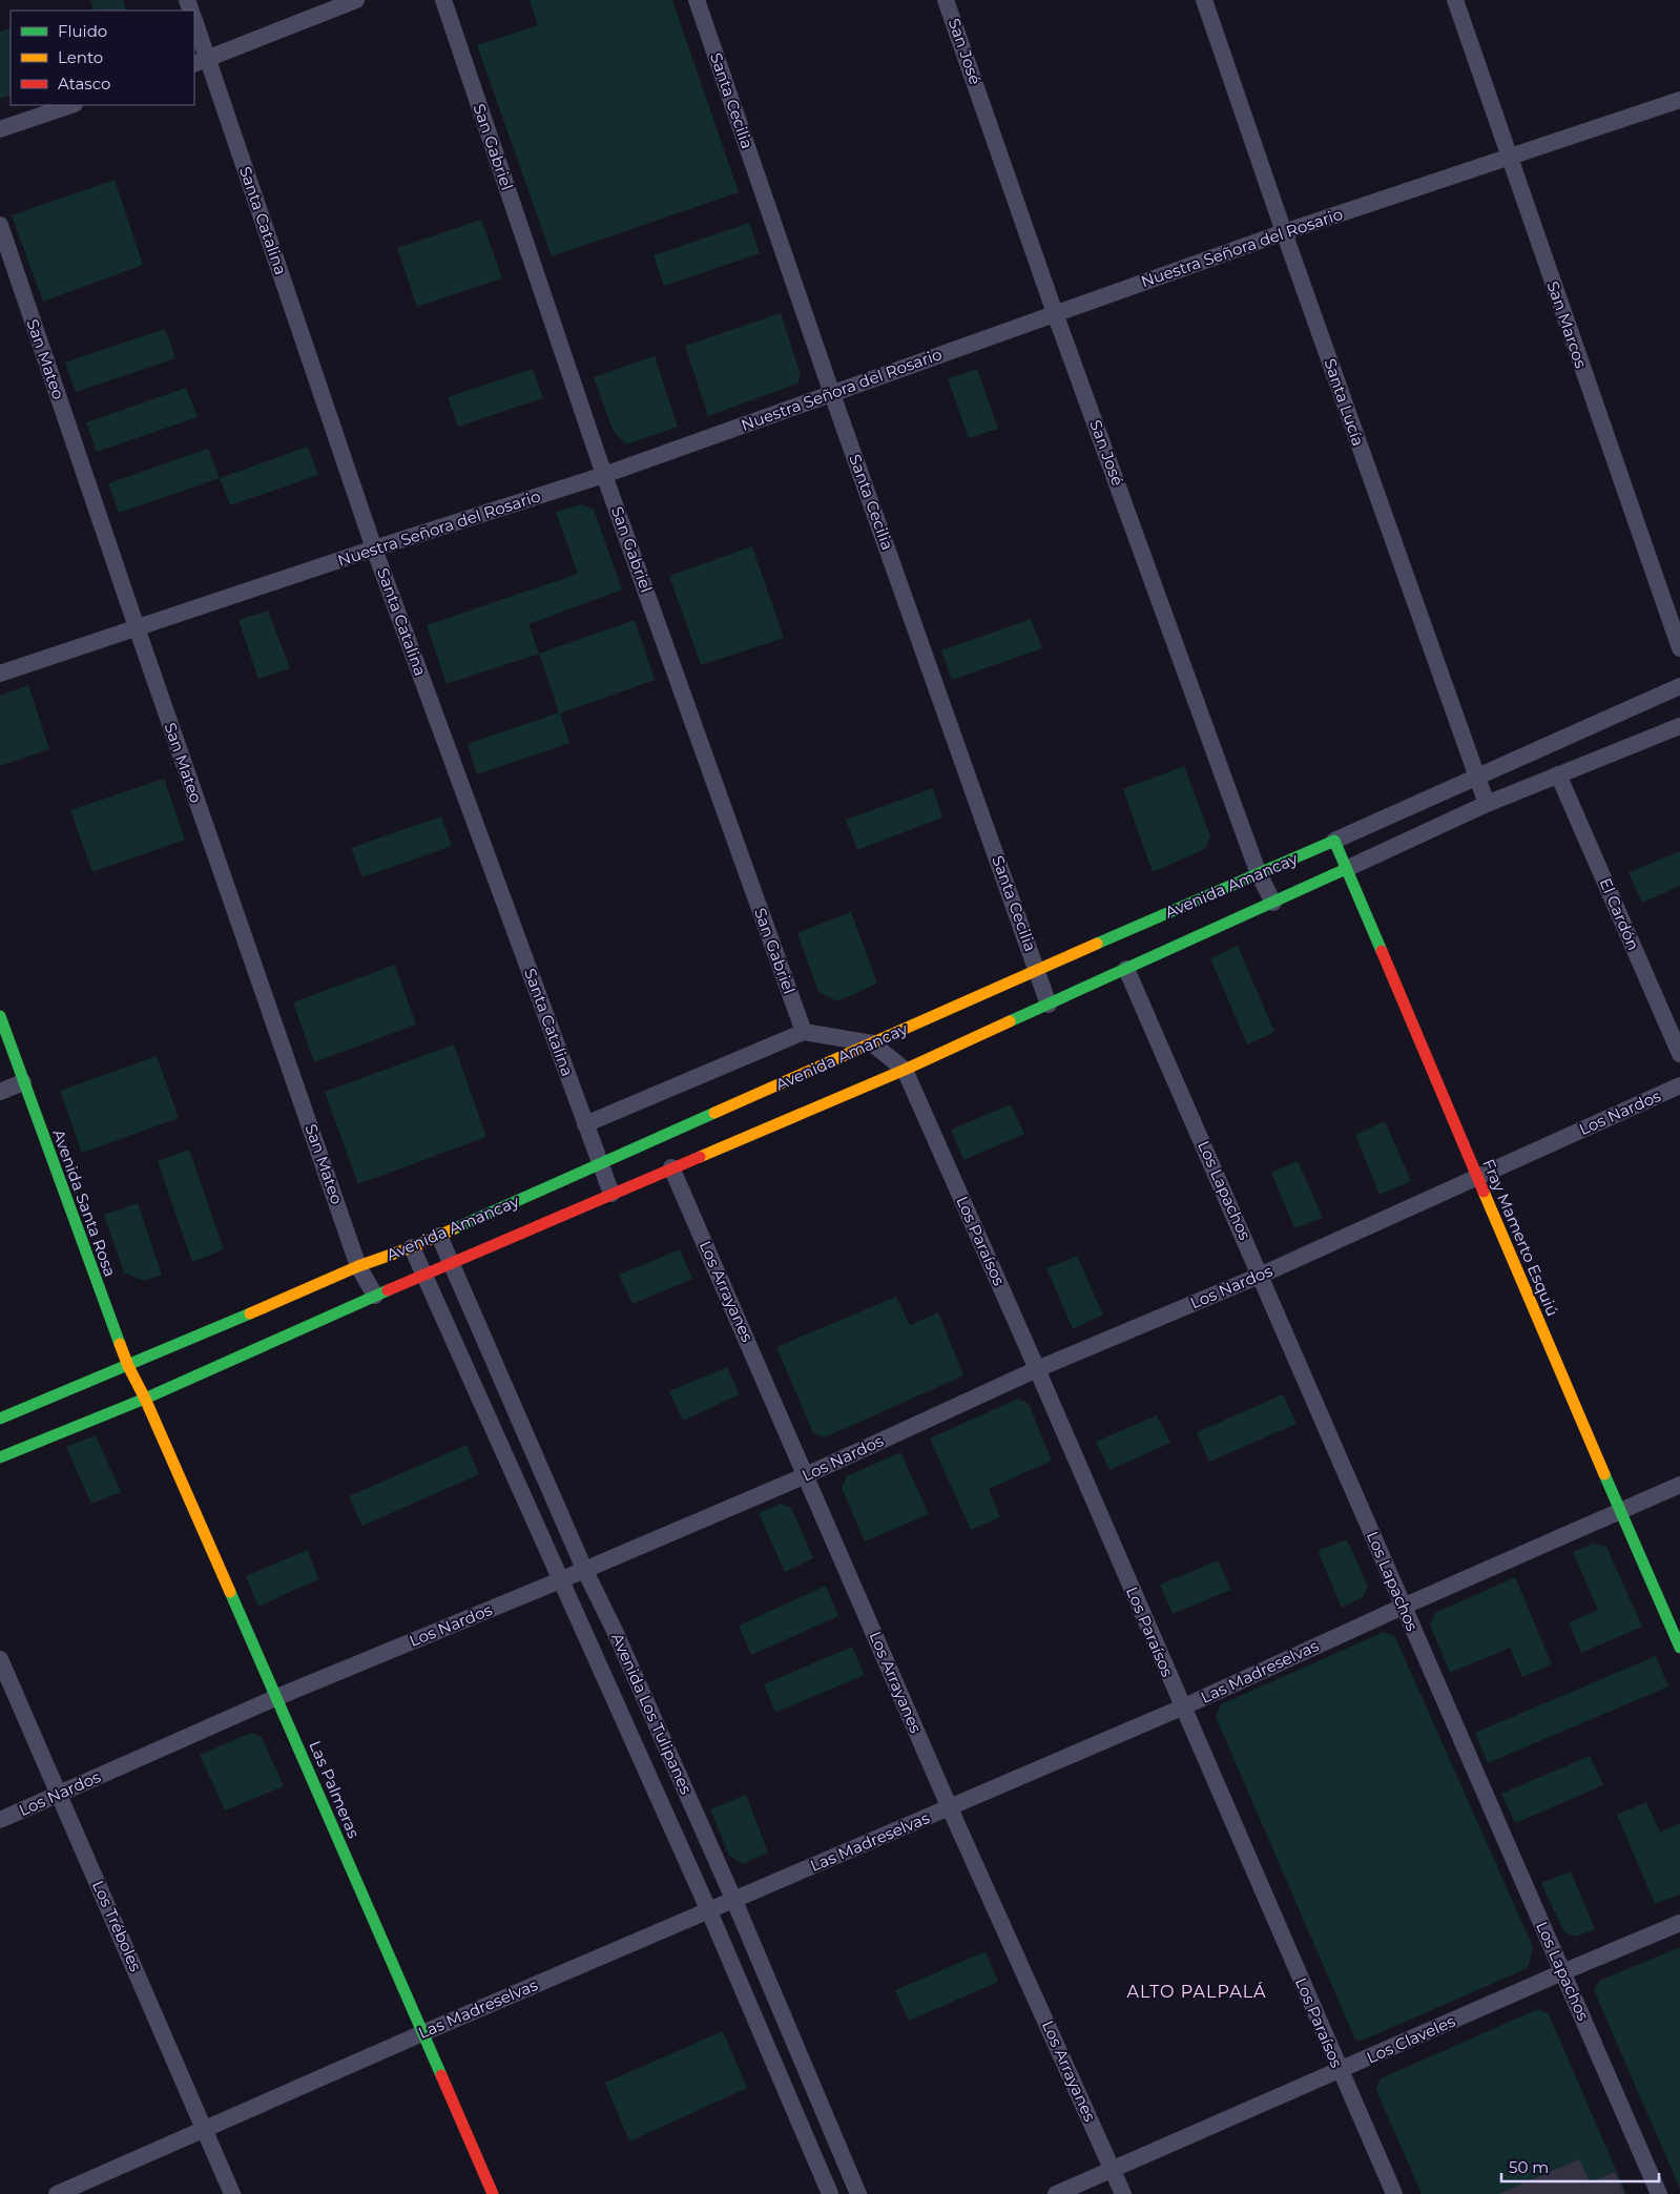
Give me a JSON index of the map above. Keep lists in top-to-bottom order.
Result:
{
  "streets": {
    "street": [
      "San José",
      "Santa Cecilia",
      "San Gabriel",
      "Santa Catalina",
      "Nuestra Señora del Rosario",
      "San Marcos",
      "San Mateo",
      "Santa Lucía",
      "Avenida Amancay",
      "El Cardón",
      "Los Nardos",
      "Los Lapachos",
      "Avenida Santa Rosa",
      "Fray Mamerto Esquiú",
      "Los Paraísos",
      "Los Arrayanes",
      "Las Madreselvas",
      "Avenida Los Tulipanes",
      "Las Palmeras",
      "Los Tréboles",
      "Los Claveles"
    ]
  },
  "crossings": [
    ["San José", "Nuestra Señora del Rosario"],
    ["San José", "Avenida Amancay"],
    ["Santa Cecilia", "Nuestra Señora del Rosario"],
    ["Santa Cecilia", "Avenida Amancay"],
    ["San Gabriel", "Nuestra Señora del Rosario"],
    ["Santa Catalina", "Nuestra Señora del Rosario"],
    ["Santa Catalina", "Avenida Amancay"],
    ["Nuestra Señora del Rosario", "San Marcos"],
    ["Nuestra Señora del Rosario", "San Mateo"],
    ["Nuestra Señora del Rosario", "Santa Lucía"],
    ["San Mateo", "Avenida Amancay"],
    ["Santa Lucía", "Avenida Amancay"],
    ["Avenida Amancay", "El Cardón"],
    ["Avenida Amancay", "Los Lapachos"],
    ["Avenida Amancay", "Avenida Santa Rosa"],
    ["Avenida Amancay", "Fray Mamerto Esquiú"],
    ["Avenida Amancay", "Los Paraísos"],
    ["Avenida Amancay", "Los Arrayanes"],
    ["Avenida Amancay", "Avenida Los Tulipanes"],
    ["Avenida Amancay", "Las Palmeras"],
    ["Los Nardos", "Los Lapachos"],
    ["Los Nardos", "Fray Mamerto Esquiú"],
    ["Los Nardos", "Los Paraísos"],
    ["Los Nardos", "Los Arrayanes"],
    ["Los Nardos", "Avenida Los Tulipanes"],
    ["Los Nardos", "Las Palmeras"],
    ["Los Nardos", "Los Tréboles"],
    ["Los Lapachos", "Las Madreselvas"],
    ["Los Lapachos", "Los Claveles"],
    ["Avenida Santa Rosa", "Las Palmeras"],
    ["Fray Mamerto Esquiú", "Las Madreselvas"],
    ["Los Paraísos", "Las Madreselvas"],
    ["Los Paraísos", "Los Claveles"],
    ["Los Arrayanes", "Las Madreselvas"],
    ["Los Arrayanes", "Los Claveles"],
    ["Las Madreselvas", "Avenida Los Tulipanes"],
    ["Las Madreselvas", "Las Palmeras"],
    ["Las Madreselvas", "Los Tréboles"]
  ],
  "districts": ["ALTO PALPALÁ"],
  "legend": ["Fluido", "Lento", "Atasco"],
  "scale_bar": "50 m"
}
